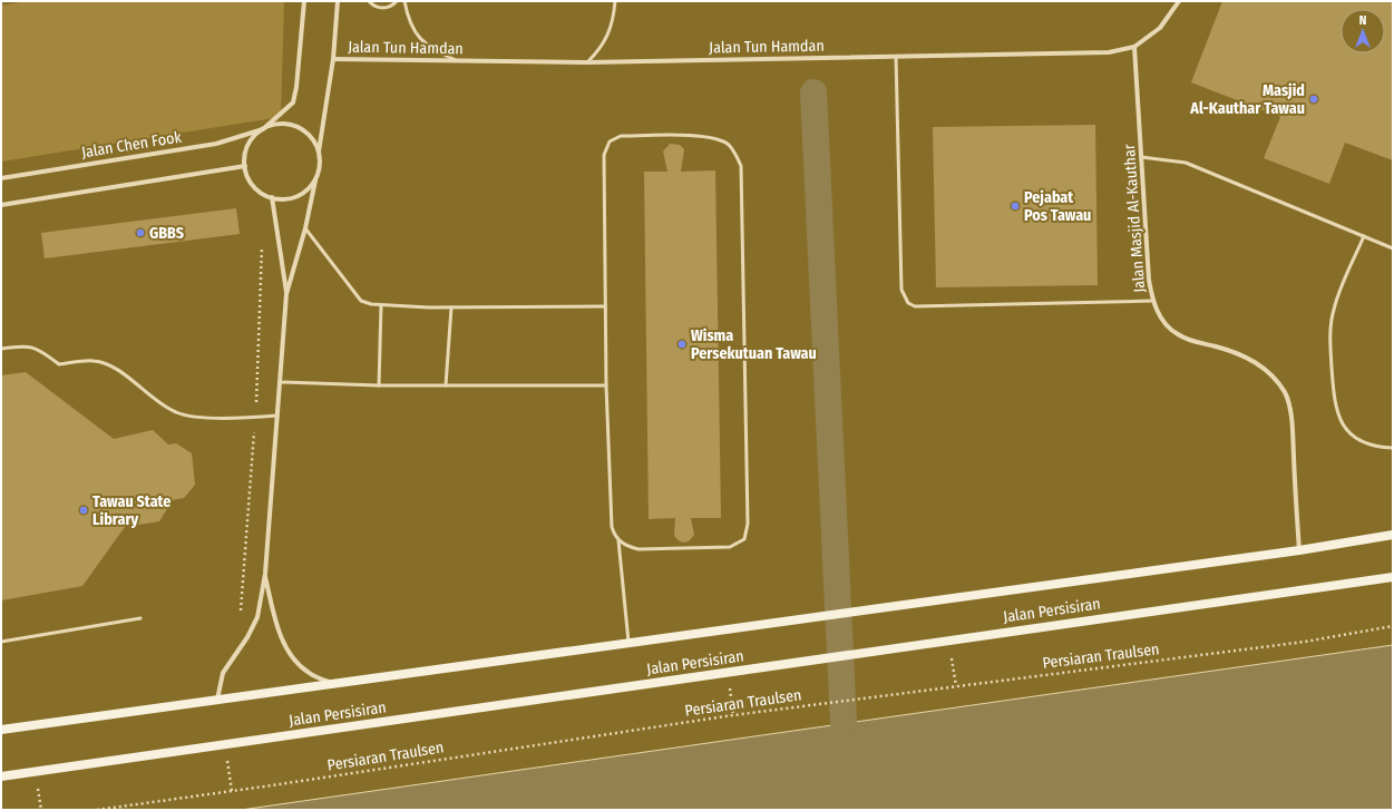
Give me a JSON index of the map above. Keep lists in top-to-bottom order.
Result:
{
  "streets": {
    "street": [
      "Jalan Tun Hamdan",
      "Jalan Chen Fook",
      "Jalan Masjid Al-Kauthar",
      "Jalan Persisiran"
    ],
    "path": ["Persiaran Traulsen"]
  },
  "crossings": [
    ["Jalan Tun Hamdan", "Jalan Masjid Al-Kauthar"],
    ["Jalan Masjid Al-Kauthar", "Jalan Persisiran"]
  ],
  "places": [
    "Masjid Al-Kauthar Tawau",
    "Pejabat Pos Tawau",
    "GBBS",
    "Wisma Persekutuan Tawau",
    "Tawau State Library"
  ],
  "north": "top"
}
